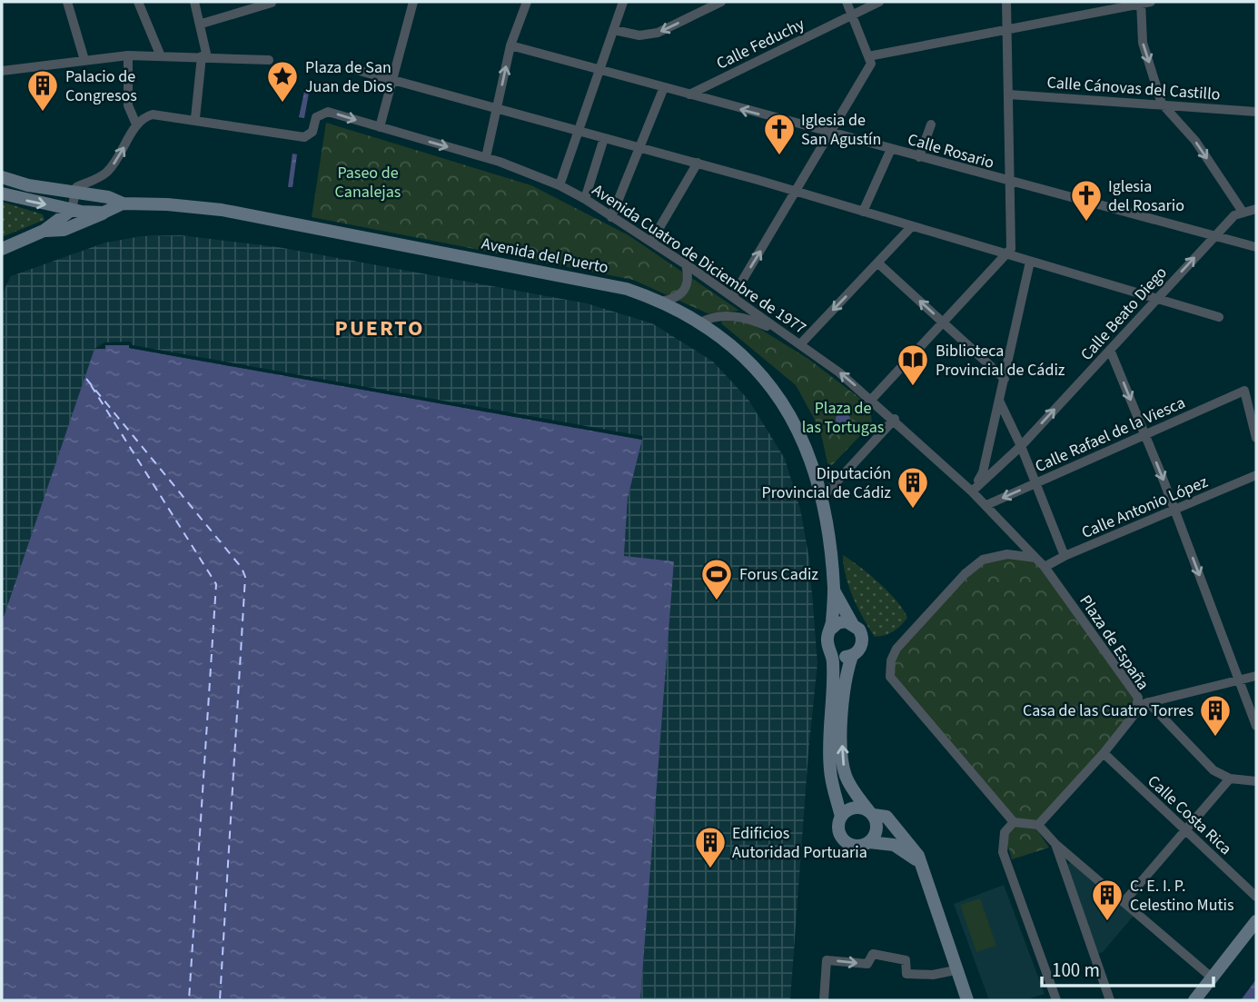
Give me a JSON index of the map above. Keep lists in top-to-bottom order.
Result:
{
  "streets": {
    "street": [
      "Calle Feduchy",
      "Calle Cánovas del Castillo",
      "Calle Rosario",
      "Avenida del Puerto",
      "Avenida Cuatro de Diciembre de 1977",
      "Calle Beato Diego",
      "Calle Rafael de la Viesca",
      "Calle Antonio López",
      "Plaza de España",
      "Calle Costa Rica"
    ]
  },
  "crossings": [
    ["Calle Feduchy", "Calle Rosario"],
    ["Calle Rosario", "Calle Beato Diego"],
    ["Avenida Cuatro de Diciembre de 1977", "Calle Beato Diego"],
    ["Avenida Cuatro de Diciembre de 1977", "Calle Rafael de la Viesca"],
    ["Avenida Cuatro de Diciembre de 1977", "Plaza de España"],
    ["Calle Antonio López", "Plaza de España"],
    ["Plaza de España", "Calle Costa Rica"]
  ],
  "one_way": ["Calle Beato Diego"],
  "districts": ["PUERTO"],
  "parks": ["Paseo de Canalejas", "Plaza de las Tortugas"],
  "places": {
    "place": ["Plaza de San Juan de Dios"],
    "building": [
      "Palacio de Congresos",
      "Diputación Provincial de Cádiz",
      "Casa de las Cuatro Torres",
      "Edificios Autoridad Portuaria",
      "C. E. I. P. Celestino Mutis"
    ],
    "church": ["Iglesia de San Agustín", "Iglesia del Rosario"],
    "library": ["Biblioteca Provincial de Cádiz"],
    "sports": ["Forus Cadiz"]
  },
  "scale_bar": "100 m"
}
